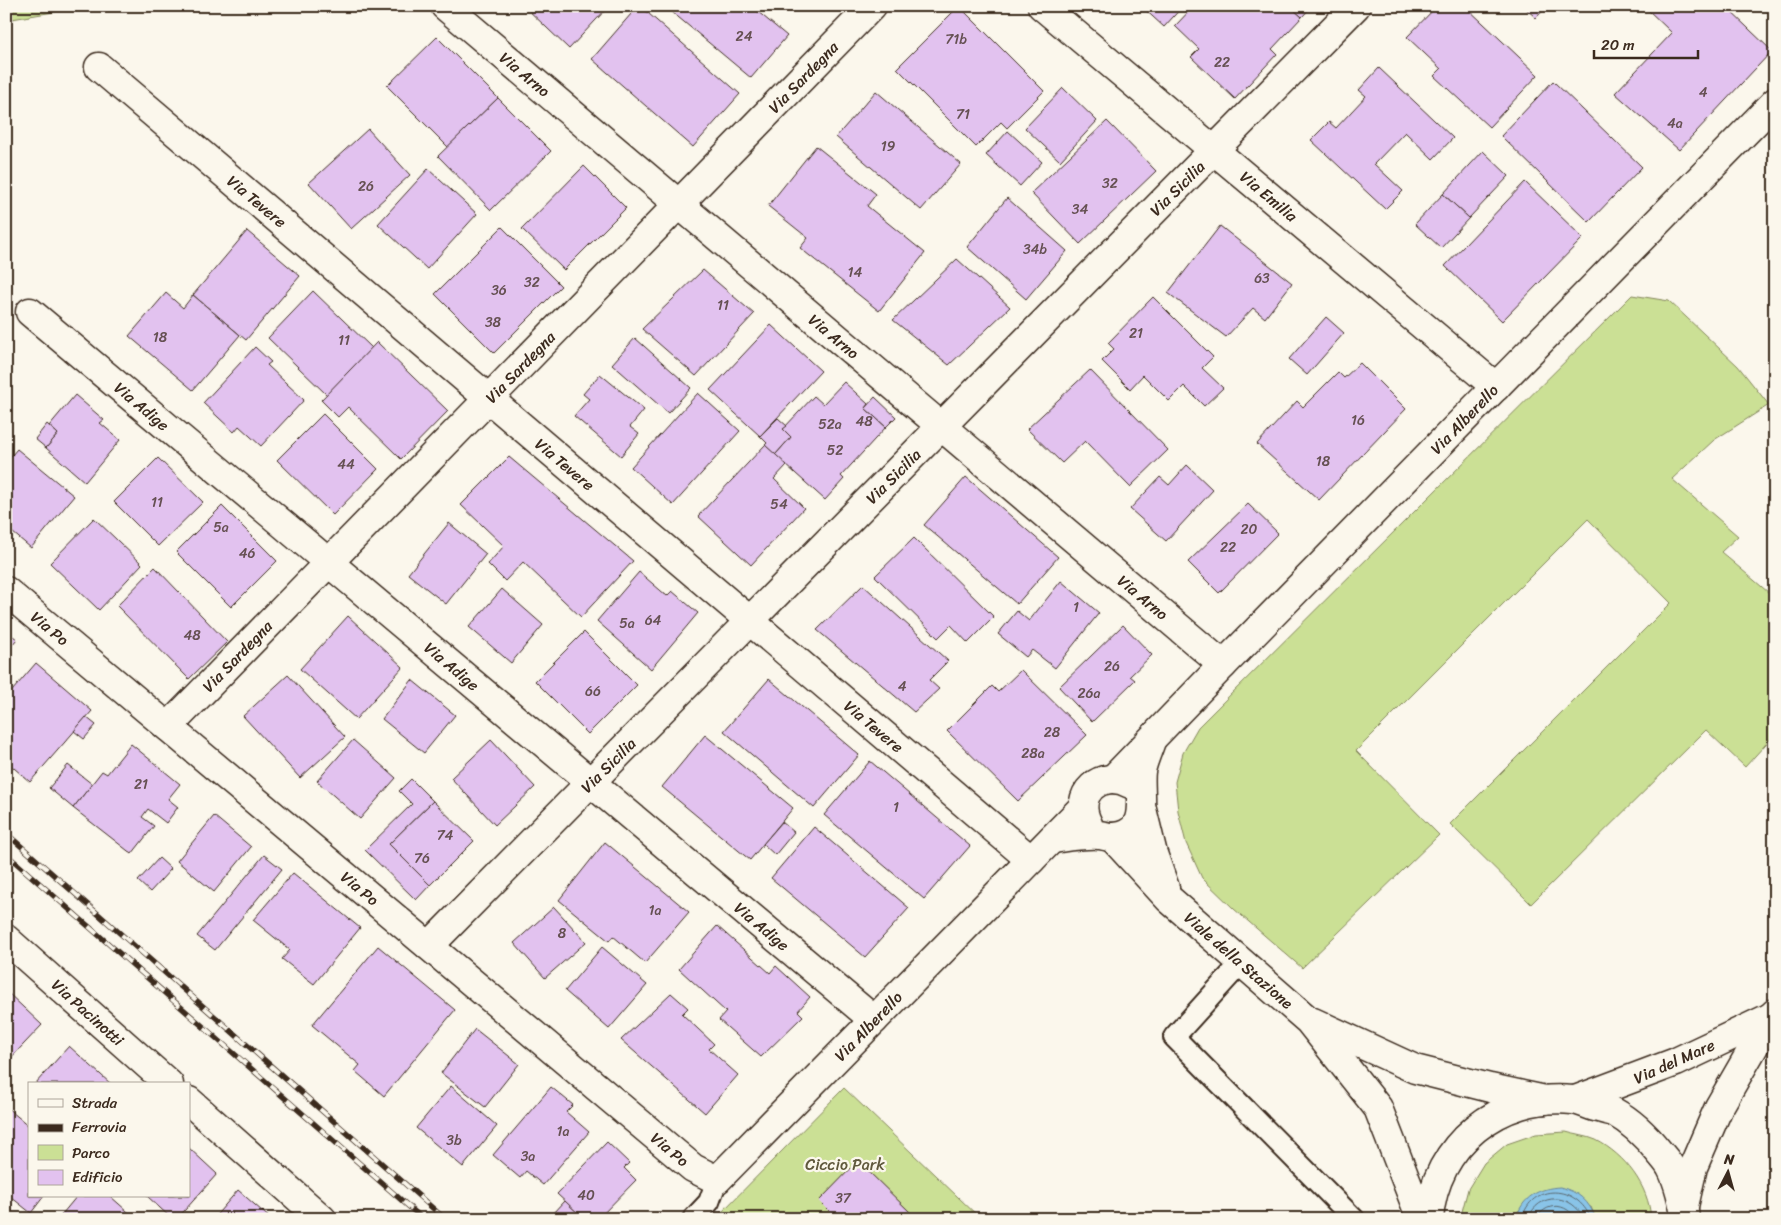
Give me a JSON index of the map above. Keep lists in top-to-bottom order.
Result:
{
  "streets": {
    "street": [
      "Via Arno",
      "Via Sardegna",
      "Via Sicilia",
      "Via Emilia",
      "Via Tevere",
      "Via Adige",
      "Via Alberello",
      "Via Po",
      "Viale della Stazione",
      "Via Pacinotti",
      "Via del Mare"
    ]
  },
  "crossings": [
    ["Via Arno", "Via Sardegna"],
    ["Via Arno", "Via Sicilia"],
    ["Via Arno", "Via Alberello"],
    ["Via Sardegna", "Via Tevere"],
    ["Via Sardegna", "Via Adige"],
    ["Via Sardegna", "Via Po"],
    ["Via Sicilia", "Via Emilia"],
    ["Via Sicilia", "Via Tevere"],
    ["Via Sicilia", "Via Adige"],
    ["Via Sicilia", "Via Po"],
    ["Via Emilia", "Via Alberello"],
    ["Via Tevere", "Via Alberello"],
    ["Via Adige", "Via Alberello"],
    ["Via Alberello", "Via Po"],
    ["Via Alberello", "Viale della Stazione"]
  ],
  "parks": ["Ciccio Park"],
  "house_numbers": [
    "24",
    "71b",
    "22",
    "4",
    "71",
    "4a",
    "19",
    "32",
    "26",
    "34",
    "34b",
    "14",
    "63",
    "32",
    "36",
    "11",
    "38",
    "21",
    "18",
    "11",
    "16",
    "48",
    "52a",
    "52",
    "18",
    "44",
    "11",
    "54",
    "5a",
    "20",
    "22",
    "46",
    "1",
    "64",
    "5a",
    "48",
    "26",
    "4",
    "66",
    "26a",
    "28",
    "28a",
    "21",
    "1",
    "74",
    "76",
    "1a",
    "8",
    "1a",
    "3b",
    "3a",
    "40",
    "37"
  ],
  "legend": [
    "Strada",
    "Ferrovia",
    "Parco",
    "Edificio"
  ],
  "scale_bar": "20 m",
  "north": "top"
}
